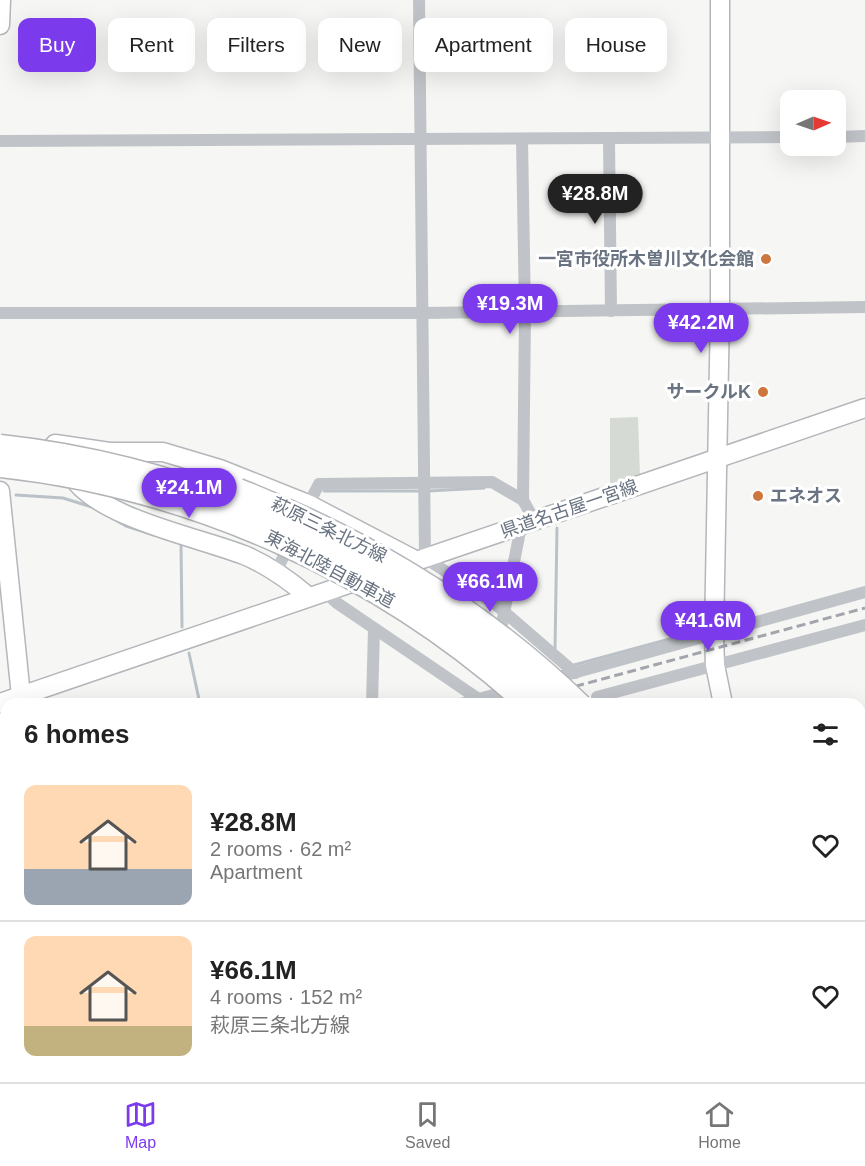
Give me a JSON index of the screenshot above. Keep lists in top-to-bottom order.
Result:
{
  "streets": {
    "highway": ["東海北陸自動車道"],
    "main road": ["県道名古屋一宮線", "萩原三条北方線"]
  },
  "crossings": [
    ["萩原三条北方線", "東海北陸自動車道"]
  ],
  "places": ["一宮市役所木曽川文化会館", "サークルK", "エネオス"],
  "north": "right",
  "page": {
    "chip": [
      "Buy",
      "Rent",
      "Filters",
      "New",
      "Apartment",
      "House"
    ],
    "price": [
      "¥28.8M",
      "¥19.3M",
      "¥42.2M",
      "¥24.1M",
      "¥66.1M",
      "¥41.6M"
    ],
    "heading": "6 homes",
    "list": [
      {
        "name": "¥28.8M",
        "note": "2 rooms · 62 m² · Apartment"
      },
      {
        "name": "¥66.1M",
        "note": "4 rooms · 152 m² · 萩原三条北方線"
      }
    ],
    "tabs": ["Map", "Saved", "Home"]
  }
}
